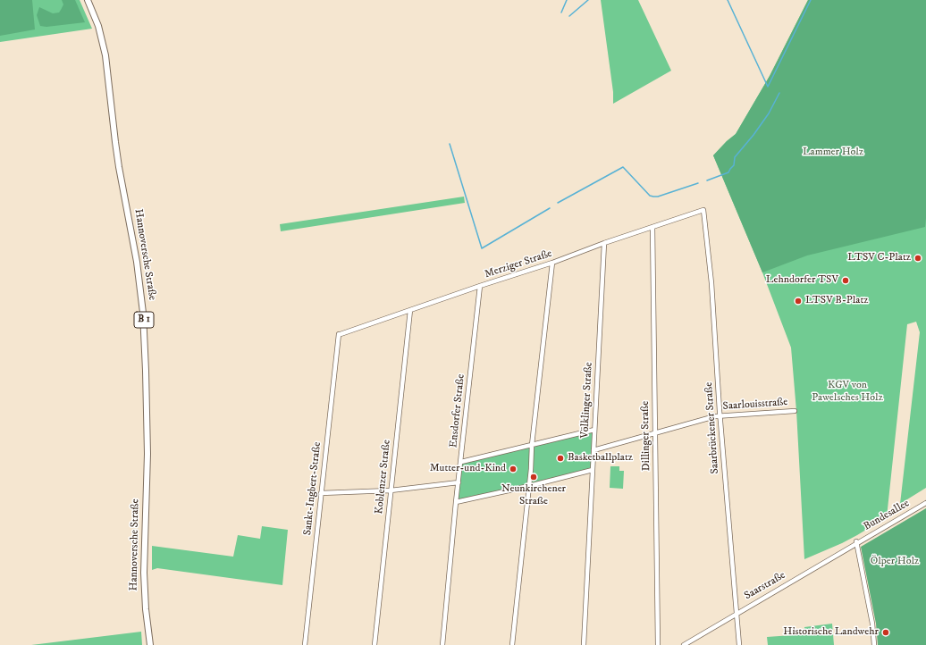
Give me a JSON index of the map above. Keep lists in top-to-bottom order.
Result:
{
  "streets": {
    "main road": ["Hannoversche Straße", "B 1"],
    "street": [
      "Merziger Straße",
      "Völklinger Straße",
      "Saarlouisstraße",
      "Ensdorfer Straße",
      "Saarbrückener Straße",
      "Dillinger Straße",
      "Koblenzer Straße",
      "Sankt-Ingbert-Straße",
      "Bundesallee",
      "Saarstraße"
    ]
  },
  "crossings": [
    ["Merziger Straße", "Völklinger Straße"],
    ["Merziger Straße", "Ensdorfer Straße"],
    ["Merziger Straße", "Saarbrückener Straße"],
    ["Merziger Straße", "Dillinger Straße"],
    ["Merziger Straße", "Koblenzer Straße"],
    ["Merziger Straße", "Sankt-Ingbert-Straße"],
    ["Völklinger Straße", "Saarlouisstraße"],
    ["Saarlouisstraße", "Saarbrückener Straße"],
    ["Saarlouisstraße", "Dillinger Straße"],
    ["Saarbrückener Straße", "Saarstraße"],
    ["Bundesallee", "Saarstraße"]
  ],
  "parks": ["Lammer Holz", "KGV von Pawelsches Holz", "Ölper Holz"],
  "places": [
    "LTSV C-Platz",
    "Lehndorfer TSV",
    "LTSV B-Platz",
    "Basketballplatz",
    "Mutter-und-Kind",
    "Neunkirchener Straße",
    "Historische Landwehr"
  ]
}
